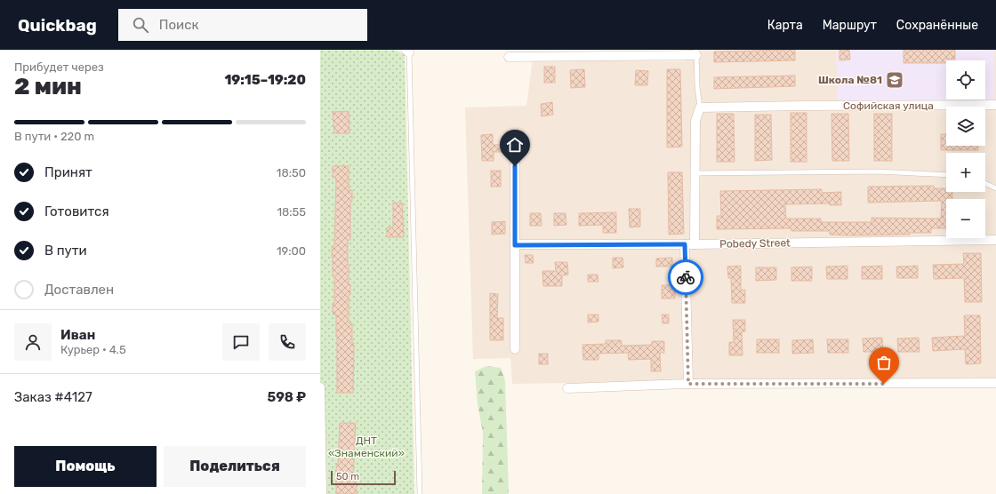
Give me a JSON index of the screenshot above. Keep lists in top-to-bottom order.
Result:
{
  "streets": {
    "street": ["Софийская улица", "Pobedy Street"]
  },
  "parks": ["ДНТ «Знаменский»"],
  "places": {
    "school or university": ["Школа №81"]
  },
  "scale_bar": "50 m",
  "page": {
    "header": "Quickbag",
    "search": "Поиск",
    "nav": ["Карта", "Маршрут", "Сохранённые"],
    "heading": ["2 мин", "Прибудет через", "19:15–19:20"],
    "panel": [
      "Иван",
      "Курьер · 4.5",
      "Заказ #4127",
      "598 ₽"
    ],
    "map_buttons": ["+", "−"],
    "bar": "В пути · 220 m",
    "list": [
      ["Принят", "18:50"],
      ["Готовится", "18:55"],
      ["В пути", "19:00"],
      "Доставлен"
    ],
    "buttons": ["Помощь", "Поделиться"],
    "scale": "50 m"
  }
}
